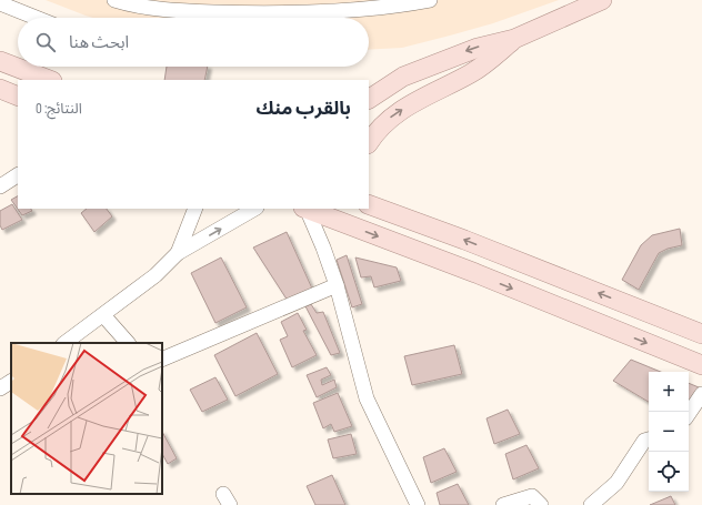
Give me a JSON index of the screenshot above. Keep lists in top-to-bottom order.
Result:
{
  "page": {
    "search": "ابحث هنا",
    "heading": ["بالقرب منك", "النتائج: 0"],
    "map_buttons": ["+", "−"]
  }
}
